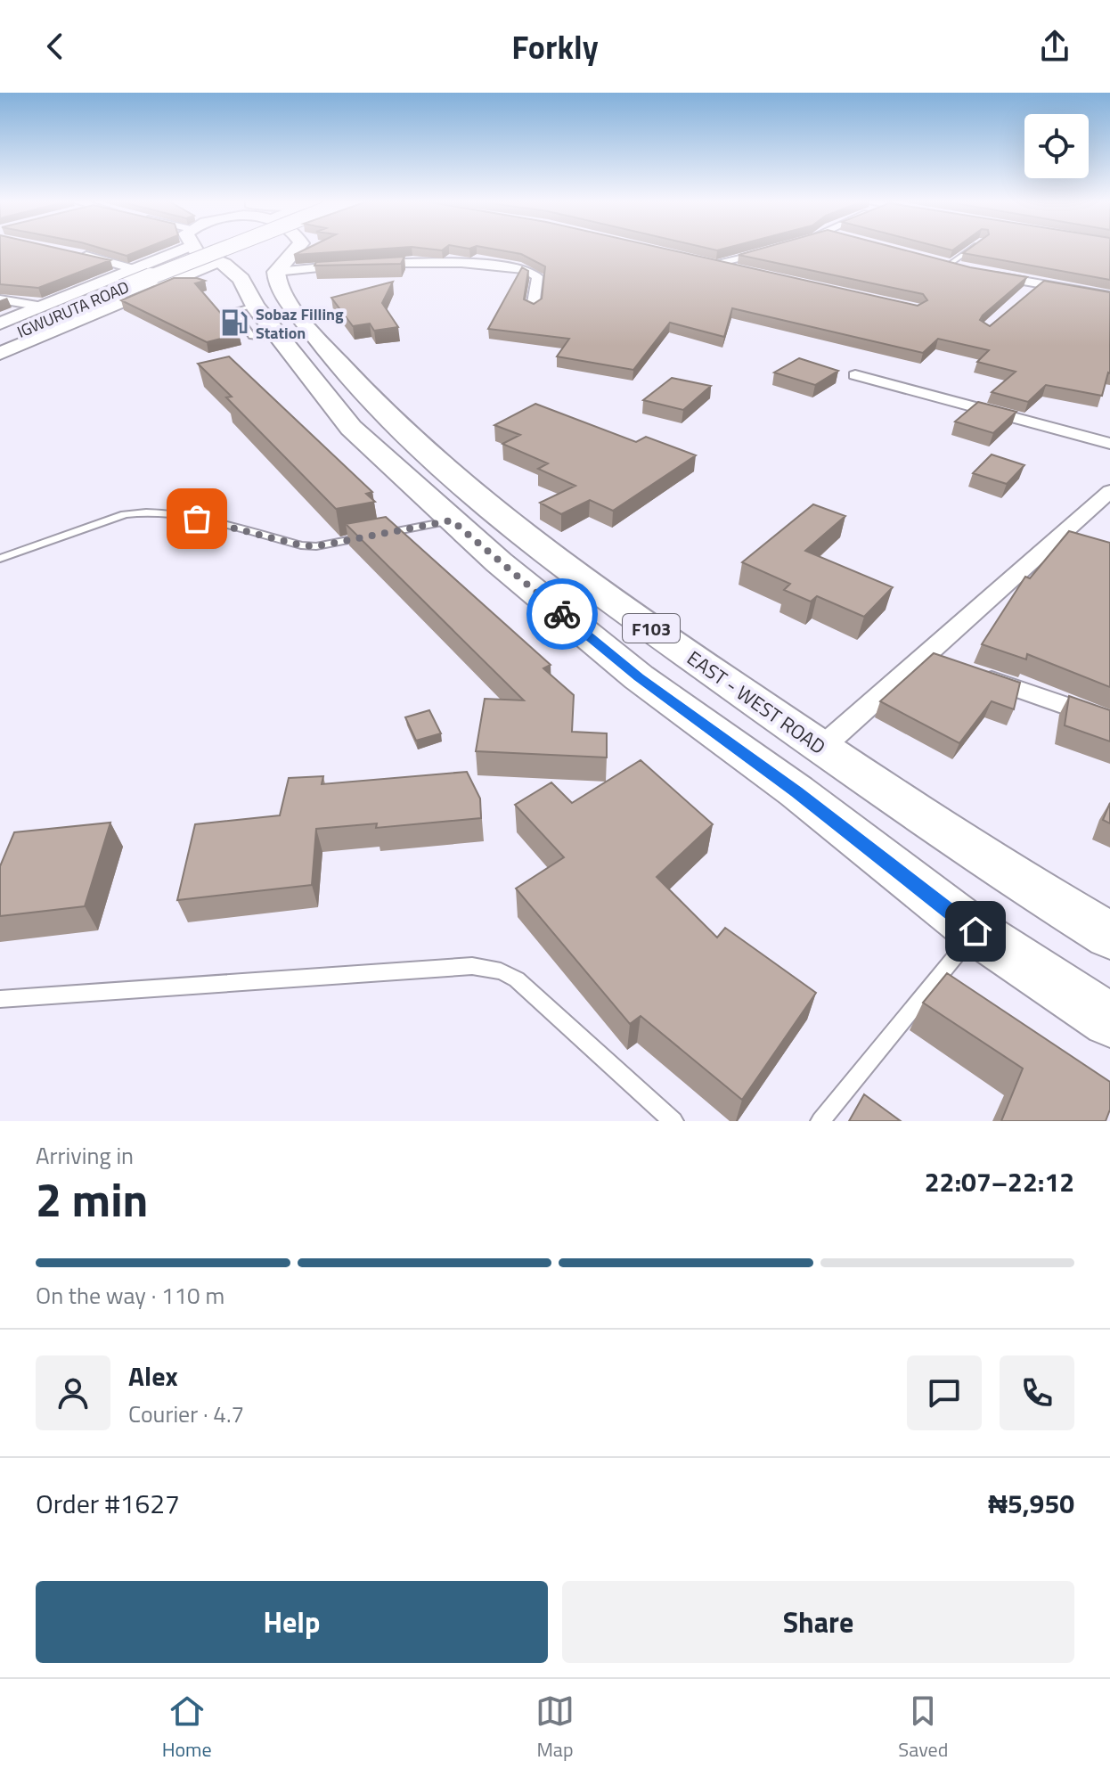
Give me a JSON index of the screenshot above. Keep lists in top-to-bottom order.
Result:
{
  "streets": {
    "main road": ["IGWURUTA ROAD", "F103", "EAST - WEST ROAD"]
  },
  "places": {
    "fuel station": ["Sobaz Filling Station"]
  },
  "page": {
    "header": "Forkly",
    "heading": ["2 min", "Arriving in", "22:07–22:12"],
    "panel": [
      "Alex",
      "Courier · 4.7",
      "Order #1627",
      "₦5,950"
    ],
    "bar": "On the way · 110 m",
    "buttons": ["Help", "Share"],
    "tabs": ["Home", "Map", "Saved"]
  }
}
